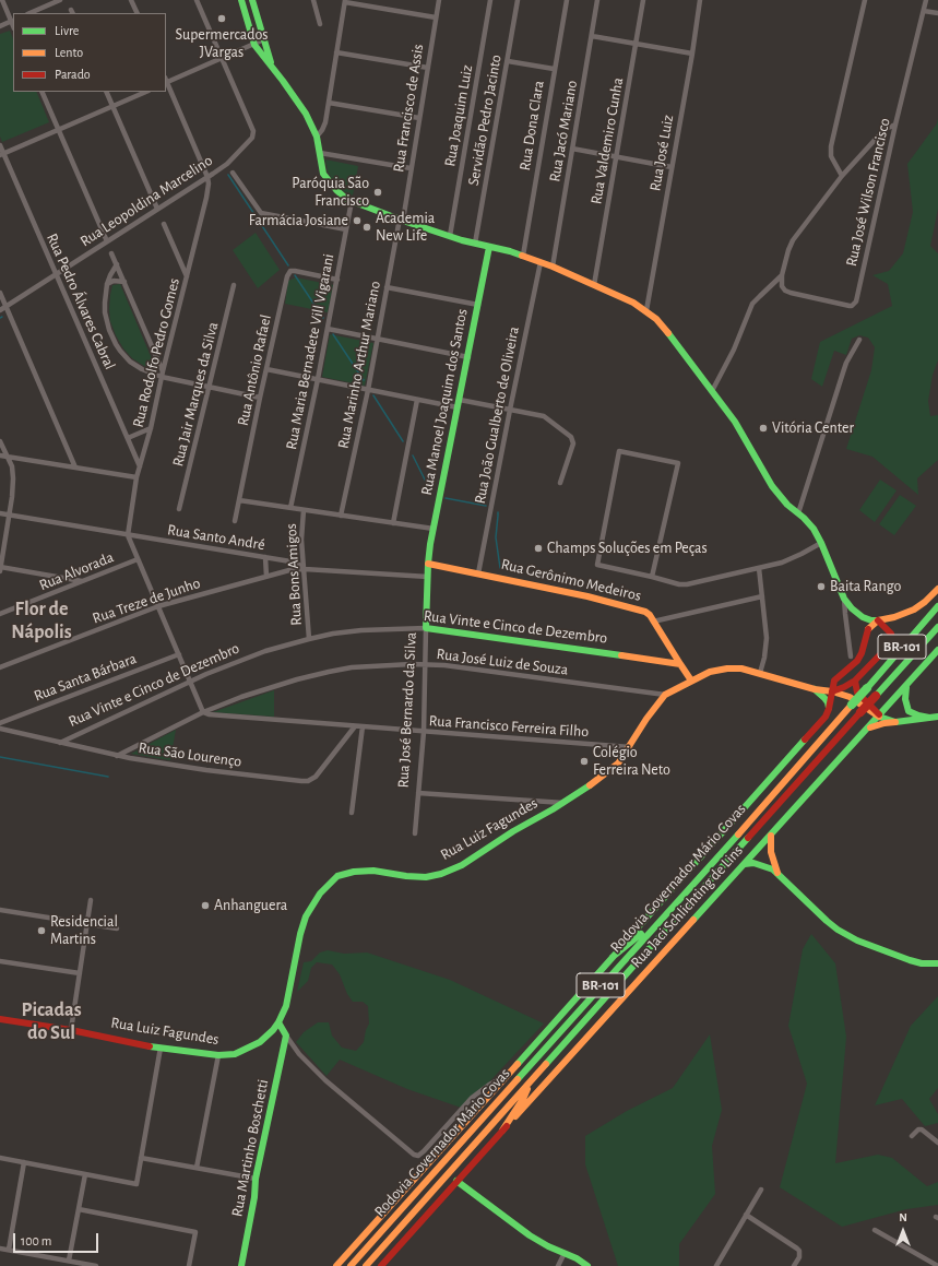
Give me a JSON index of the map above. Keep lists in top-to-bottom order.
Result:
{
  "streets": {
    "main road": [
      "Rua Manoel Joaquim dos Santos",
      "Rua Gerônimo Medeiros",
      "Rua Vinte e Cinco de Dezembro",
      "BR-101",
      "Rua José Bernardo da Silva",
      "Rua Luiz Fagundes",
      "Rodovia Governador Mário Covas",
      "Rua Jaci Schlichting de Lins",
      "Rua Martinho Boschetti"
    ],
    "street": [
      "Rua Francisco de Assis",
      "Rua Joaquim Luiz",
      "Servidão Pedro Jacinto",
      "Rua Dona Clara",
      "Rua Jacó Mariano",
      "Rua Valdemiro Cunha",
      "Rua José Luiz",
      "Rua José Wilson Francisco",
      "Rua Leopoldina Marcelino",
      "Rua Pedro Álvares Cabral",
      "Rua Maria Bernadete Vill Vigarani",
      "Rua Rodolfo Pedro Gomes",
      "Rua Marinho Arthur Mariano",
      "Rua Antônio Rafael",
      "Rua Jair Marques da Silva",
      "Rua João Gualberto de Oliveira",
      "Rua Santo André",
      "Rua Alvorada",
      "Rua Bons Amigos",
      "Rua Treze de Junho",
      "Rua José Luiz de Souza",
      "Rua Santa Bárbara",
      "Rua Francisco Ferreira Filho",
      "Rua São Lourenço"
    ]
  },
  "crossings": [
    ["Rua Francisco de Assis", "Rua Marinho Arthur Mariano"],
    ["Rua Leopoldina Marcelino", "Rua Pedro Álvares Cabral"],
    ["Rua Leopoldina Marcelino", "Rua Rodolfo Pedro Gomes"],
    ["Rua Pedro Álvares Cabral", "Rua Rodolfo Pedro Gomes"],
    ["Rua Maria Bernadete Vill Vigarani", "Rua Antônio Rafael"],
    ["Rua Rodolfo Pedro Gomes", "Rua Santo André"],
    ["Rua Manoel Joaquim dos Santos", "Rua Gerônimo Medeiros"],
    ["Rua Manoel Joaquim dos Santos", "Rua José Bernardo da Silva"],
    ["Rua João Gualberto de Oliveira", "Rua Gerônimo Medeiros"],
    ["Rua Santo André", "Rua Bons Amigos"],
    ["Rua Santo André", "Rua Treze de Junho"],
    ["Rua Santo André", "Rua José Bernardo da Silva"],
    ["Rua Bons Amigos", "Rua Treze de Junho"],
    ["Rua Bons Amigos", "Rua Vinte e Cinco de Dezembro"],
    ["Rua Gerônimo Medeiros", "Rua Vinte e Cinco de Dezembro"],
    ["Rua Gerônimo Medeiros", "Rua José Bernardo da Silva"],
    ["Rua Vinte e Cinco de Dezembro", "Rua José Bernardo da Silva"],
    ["Rua Vinte e Cinco de Dezembro", "Rua São Lourenço"],
    ["Rua José Luiz de Souza", "Rua José Bernardo da Silva"],
    ["Rua José Luiz de Souza", "Rua Francisco Ferreira Filho"],
    ["Rua José Luiz de Souza", "Rua São Lourenço"],
    ["Rua José Luiz de Souza", "Rua Luiz Fagundes"],
    ["Rua José Bernardo da Silva", "Rua Francisco Ferreira Filho"],
    ["Rua Francisco Ferreira Filho", "Rua São Lourenço"],
    ["Rua Francisco Ferreira Filho", "Rua Luiz Fagundes"],
    ["Rua Luiz Fagundes", "Rua Jaci Schlichting de Lins"]
  ],
  "districts": ["Flor de Nápolis", "Picadas do Sul"],
  "places": [
    "Supermercados JVargas",
    "Paróquia São Francisco",
    "Farmácia Josiane",
    "Academia New Life",
    "Vitória Center",
    "Champs Soluções em Peças",
    "Baita Rango",
    "Colégio Ferreira Neto",
    "Anhanguera",
    "Residencial Martins"
  ],
  "legend": ["Livre", "Lento", "Parado"],
  "scale_bar": "100 m",
  "north": "top"
}
